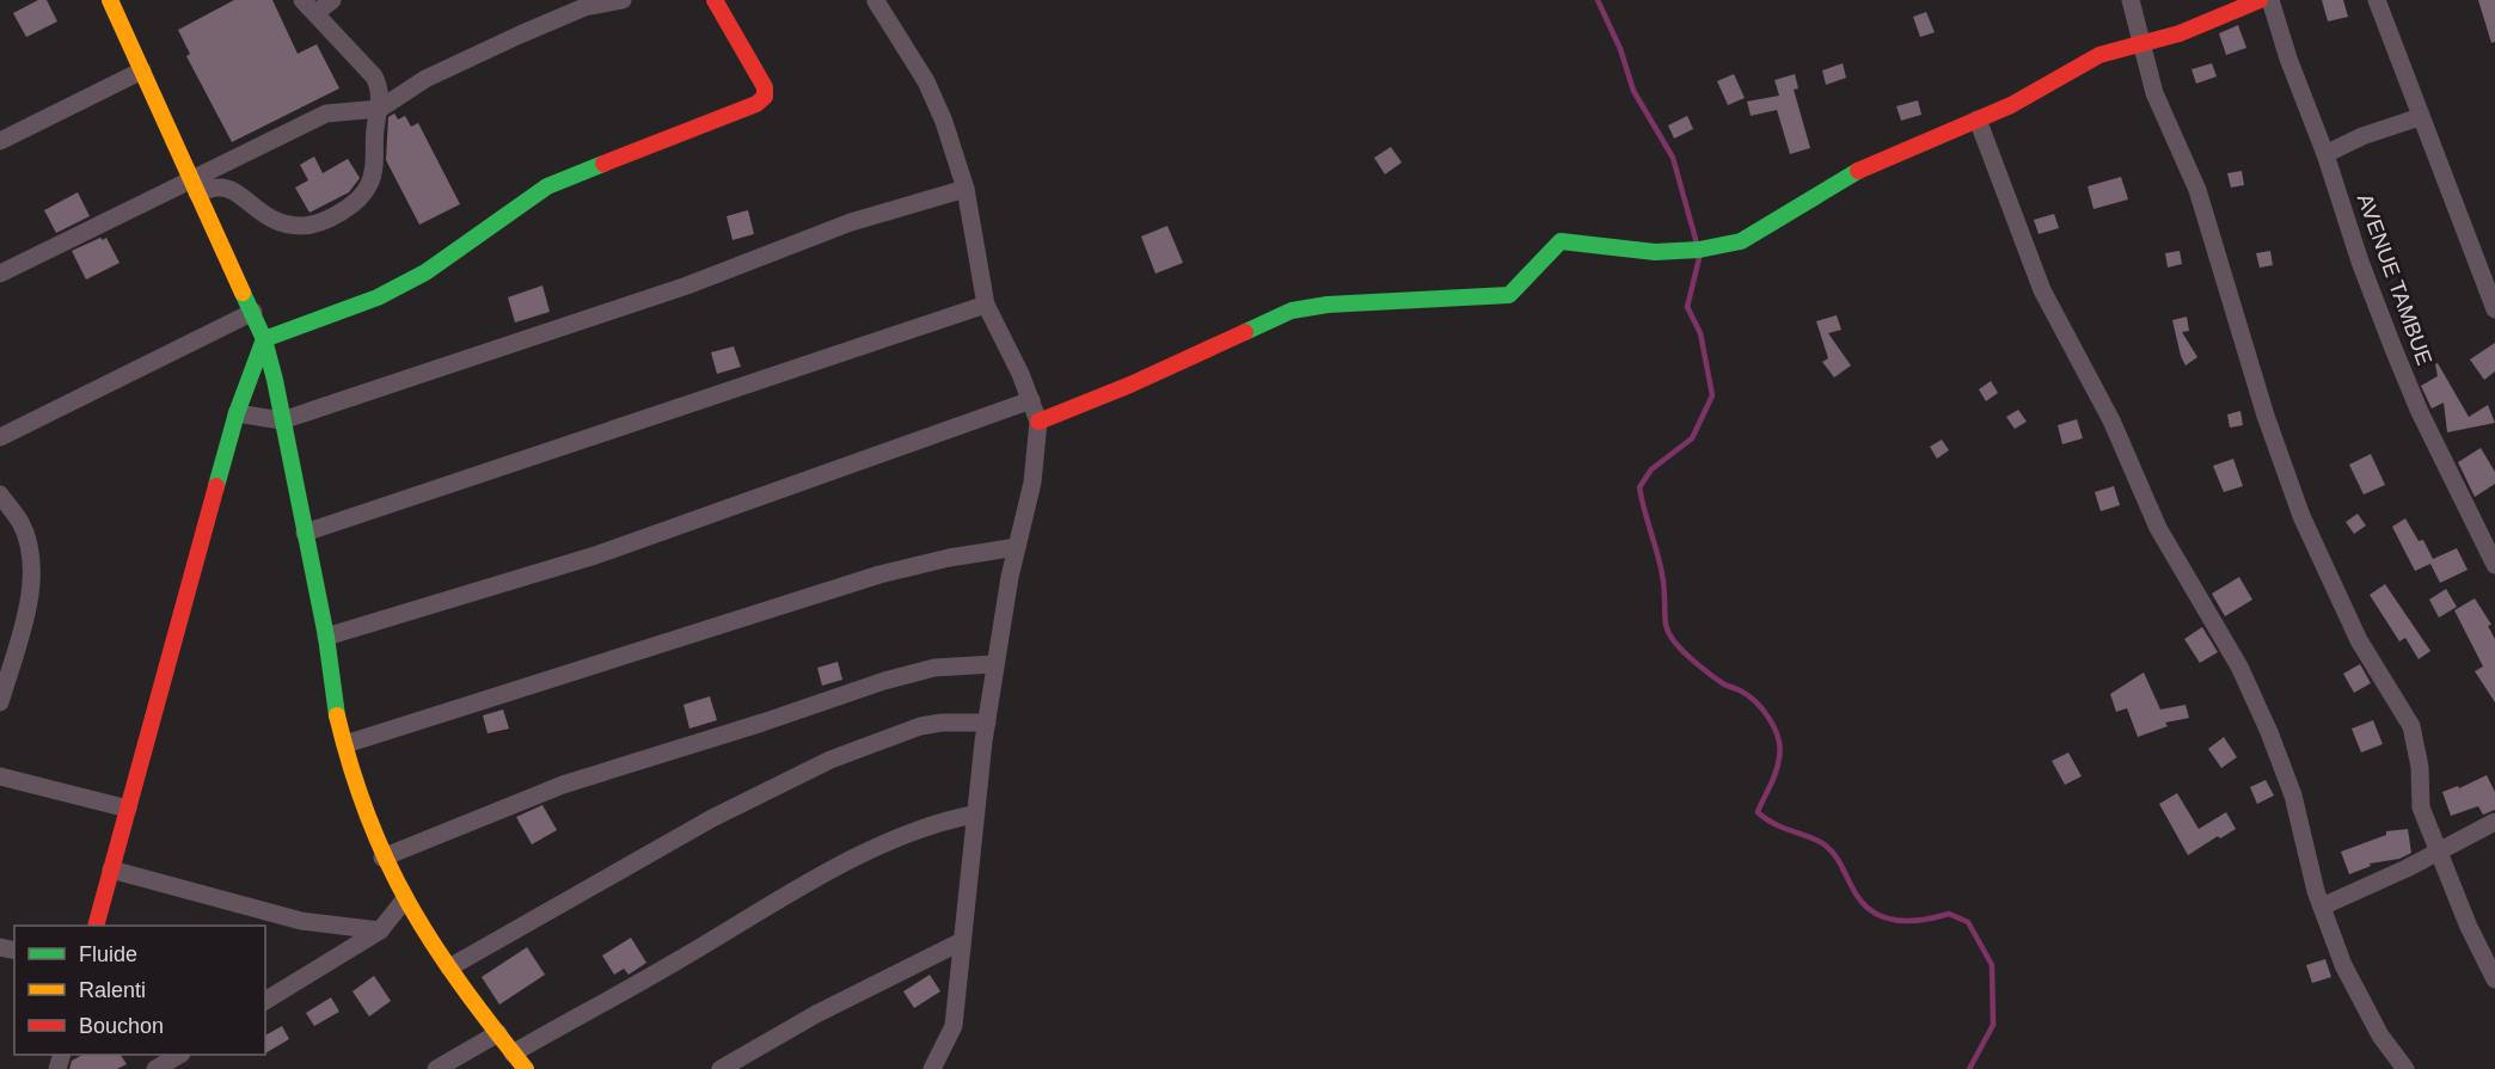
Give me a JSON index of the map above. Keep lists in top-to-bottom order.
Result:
{
  "streets": {
    "street": ["AVENUE TAMBUE"]
  },
  "legend": ["Fluide", "Ralenti", "Bouchon"]
}
